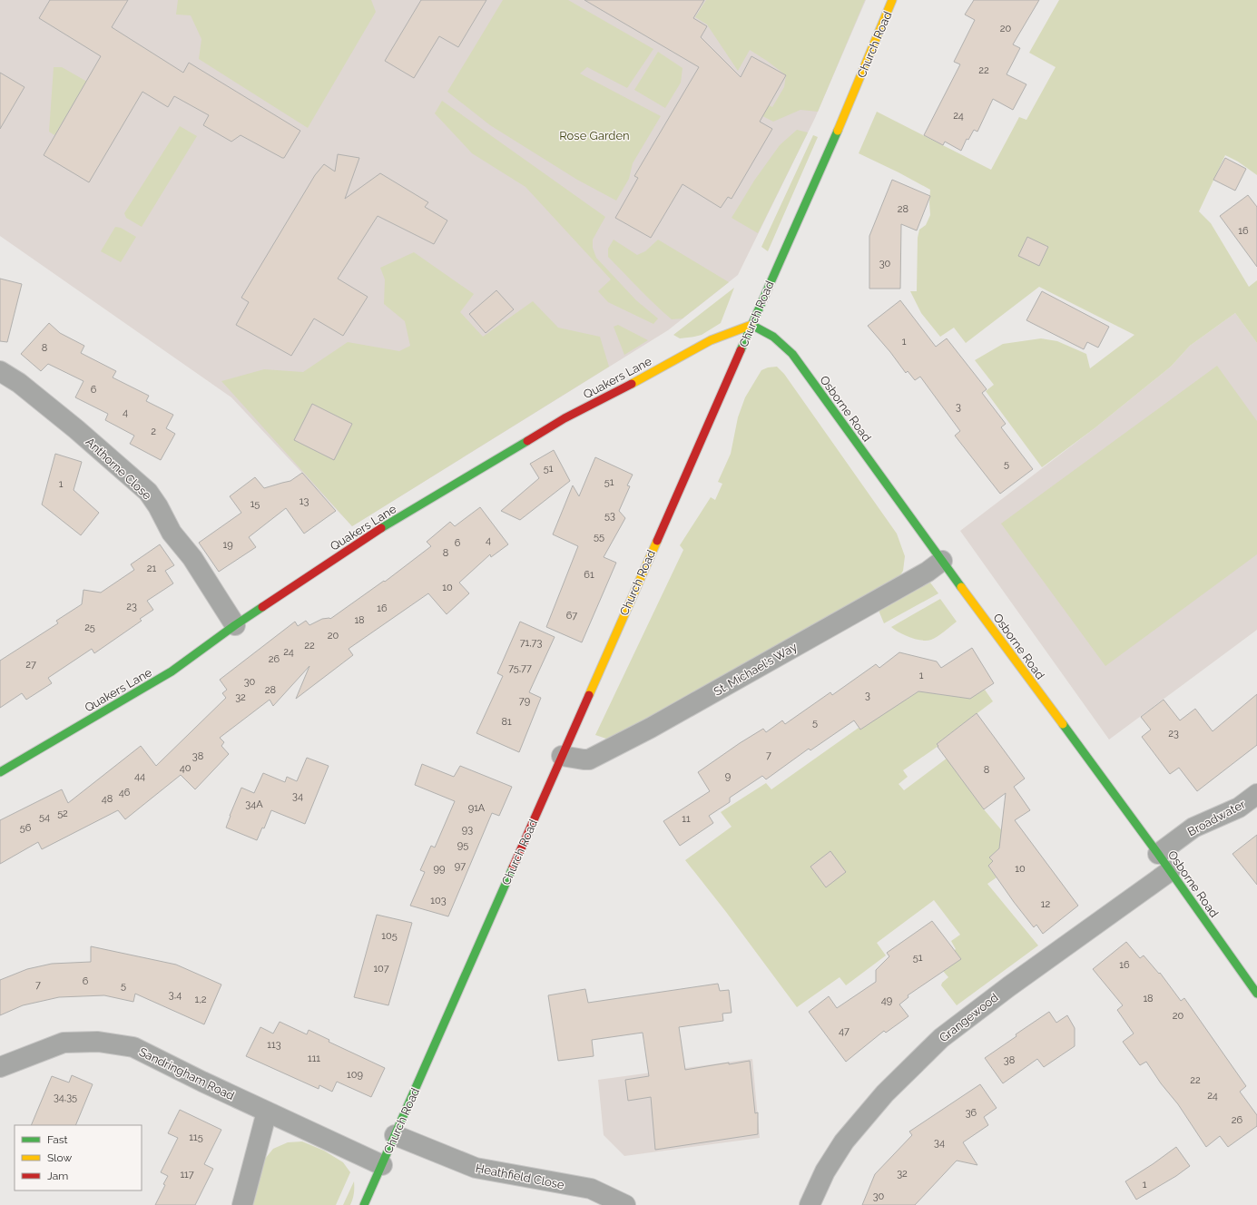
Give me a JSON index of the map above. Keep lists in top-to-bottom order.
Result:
{
  "streets": {
    "street": [
      "Church Road",
      "Quakers Lane",
      "Osborne Road",
      "Anthorne Close",
      "St. Michael's Way",
      "Broadwater",
      "Grangewood",
      "Sandringham Road",
      "Heathfield Close"
    ]
  },
  "crossings": [
    ["Church Road", "Quakers Lane"],
    ["Church Road", "Osborne Road"],
    ["Church Road", "St. Michael's Way"],
    ["Church Road", "Sandringham Road"],
    ["Church Road", "Heathfield Close"],
    ["Quakers Lane", "Osborne Road"],
    ["Quakers Lane", "Anthorne Close"],
    ["Osborne Road", "St. Michael's Way"],
    ["Osborne Road", "Broadwater"],
    ["Osborne Road", "Grangewood"]
  ],
  "parks": ["Rose Garden"],
  "house_numbers": [
    "20",
    "22",
    "24",
    "28",
    "16",
    "30",
    "1",
    "8",
    "6",
    "3",
    "4",
    "2",
    "5",
    "51",
    "51",
    "1",
    "13",
    "15",
    "53",
    "55",
    "4",
    "6",
    "19",
    "8",
    "21",
    "61",
    "10",
    "23",
    "16",
    "67",
    "18",
    "25",
    "20",
    "71,73",
    "22",
    "24",
    "26",
    "27",
    "75,77",
    "1",
    "30",
    "28",
    "3",
    "32",
    "79",
    "81",
    "5",
    "23",
    "7",
    "38",
    "40",
    "8",
    "44",
    "9",
    "46",
    "34",
    "48",
    "34A",
    "91A",
    "52",
    "54",
    "11",
    "56",
    "93",
    "95",
    "97",
    "99",
    "10",
    "103",
    "12",
    "105",
    "51",
    "16",
    "107",
    "6",
    "7",
    "5",
    "3,4",
    "18",
    "1,2",
    "49",
    "20",
    "47",
    "113",
    "111",
    "38",
    "109",
    "22",
    "24",
    "34,35",
    "36",
    "26",
    "115",
    "34",
    "32",
    "117",
    "1",
    "30"
  ],
  "legend": ["Fast", "Slow", "Jam"]
}
